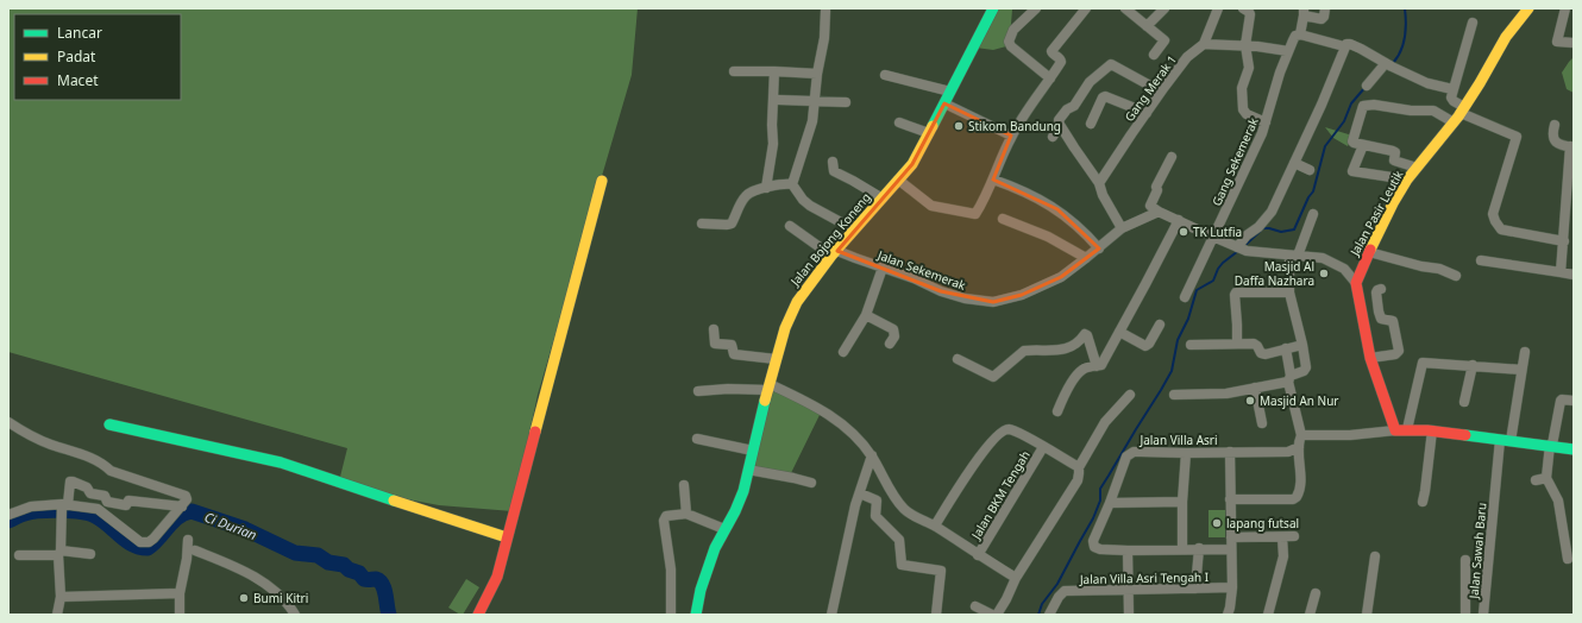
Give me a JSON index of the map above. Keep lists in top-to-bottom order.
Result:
{
  "streets": {
    "street": [
      "Gang Merak 1",
      "Gang Sekemerak",
      "Jalan Pasir Leutik",
      "Jalan Bojong Koneng",
      "Jalan Sekemerak",
      "Jalan Villa Asri",
      "Jalan BKM Tengah",
      "Jalan Sawah Baru",
      "Jalan Villa Asri Tengah I"
    ]
  },
  "crossings": [
    ["Jalan Bojong Koneng", "Jalan Sekemerak"]
  ],
  "water": ["Ci Durian"],
  "places": [
    "Stikom Bandung",
    "TK Lutfia",
    "Masjid Al Daffa Nazhara",
    "Masjid An Nur",
    "lapang futsal",
    "Bumi Kitri"
  ],
  "legend": ["Lancar", "Padat", "Macet"]
}
